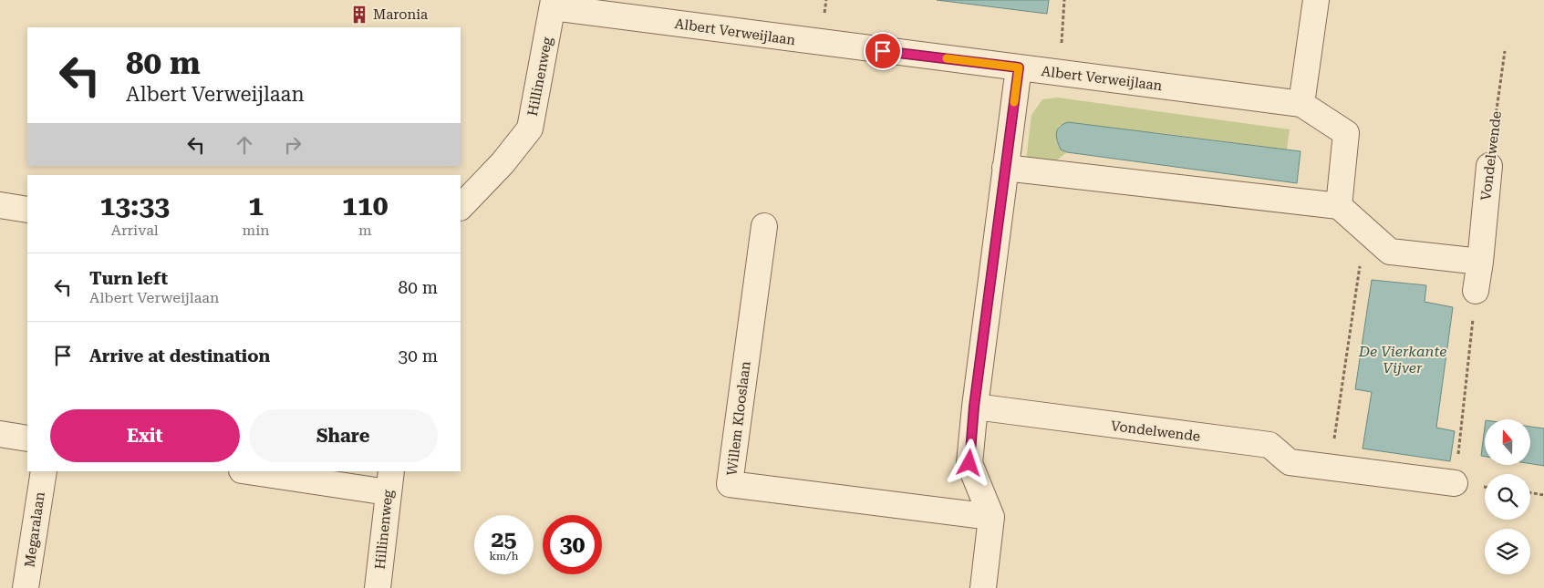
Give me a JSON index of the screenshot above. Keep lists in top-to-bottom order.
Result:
{
  "streets": {
    "street": [
      "Albert Verweijlaan",
      "Hillinenweg",
      "Vondelwende",
      "Willem Klooslaan",
      "Megaralaan"
    ]
  },
  "crossings": [
    ["Albert Verweijlaan", "Hillinenweg"]
  ],
  "water": ["De Vierkante Vijver"],
  "places": {
    "building": ["Maronia"]
  },
  "north": "top",
  "page": {
    "turn": ["80 m", "Albert Verweijlaan"],
    "eta": [
      "13:33",
      "Arrival",
      "1",
      "min",
      "110",
      "m"
    ],
    "list": [
      {
        "name": "Turn left",
        "note": "Albert Verweijlaan",
        "value": "80 m"
      },
      {
        "name": "Arrive at destination",
        "value": "30 m"
      }
    ],
    "buttons": ["Exit", "Share"],
    "speed": "25 km/h",
    "limit": "30"
  }
}
